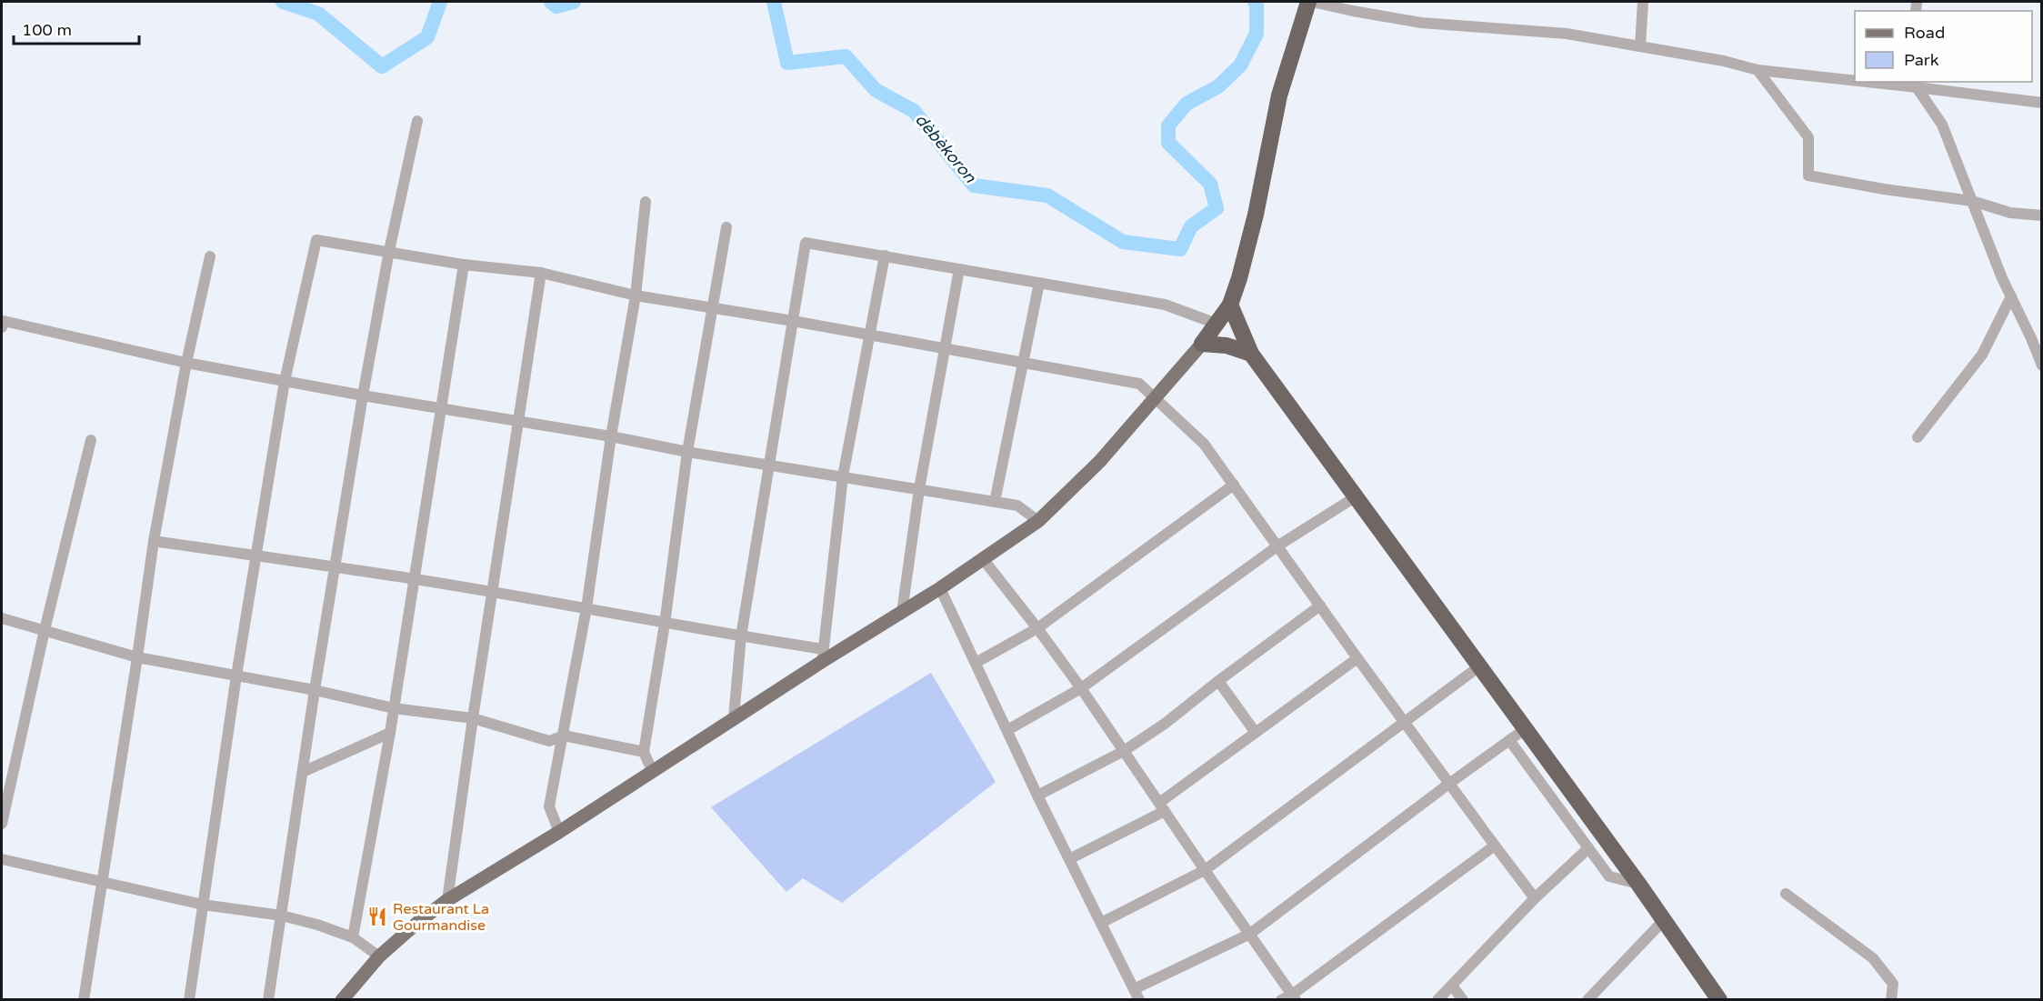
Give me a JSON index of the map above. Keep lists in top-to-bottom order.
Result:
{
  "water": ["dèbèkoron"],
  "places": {
    "restaurant": ["Restaurant La Gourmandise"]
  },
  "legend": ["Road", "Park"],
  "scale_bar": "100 m"
}
